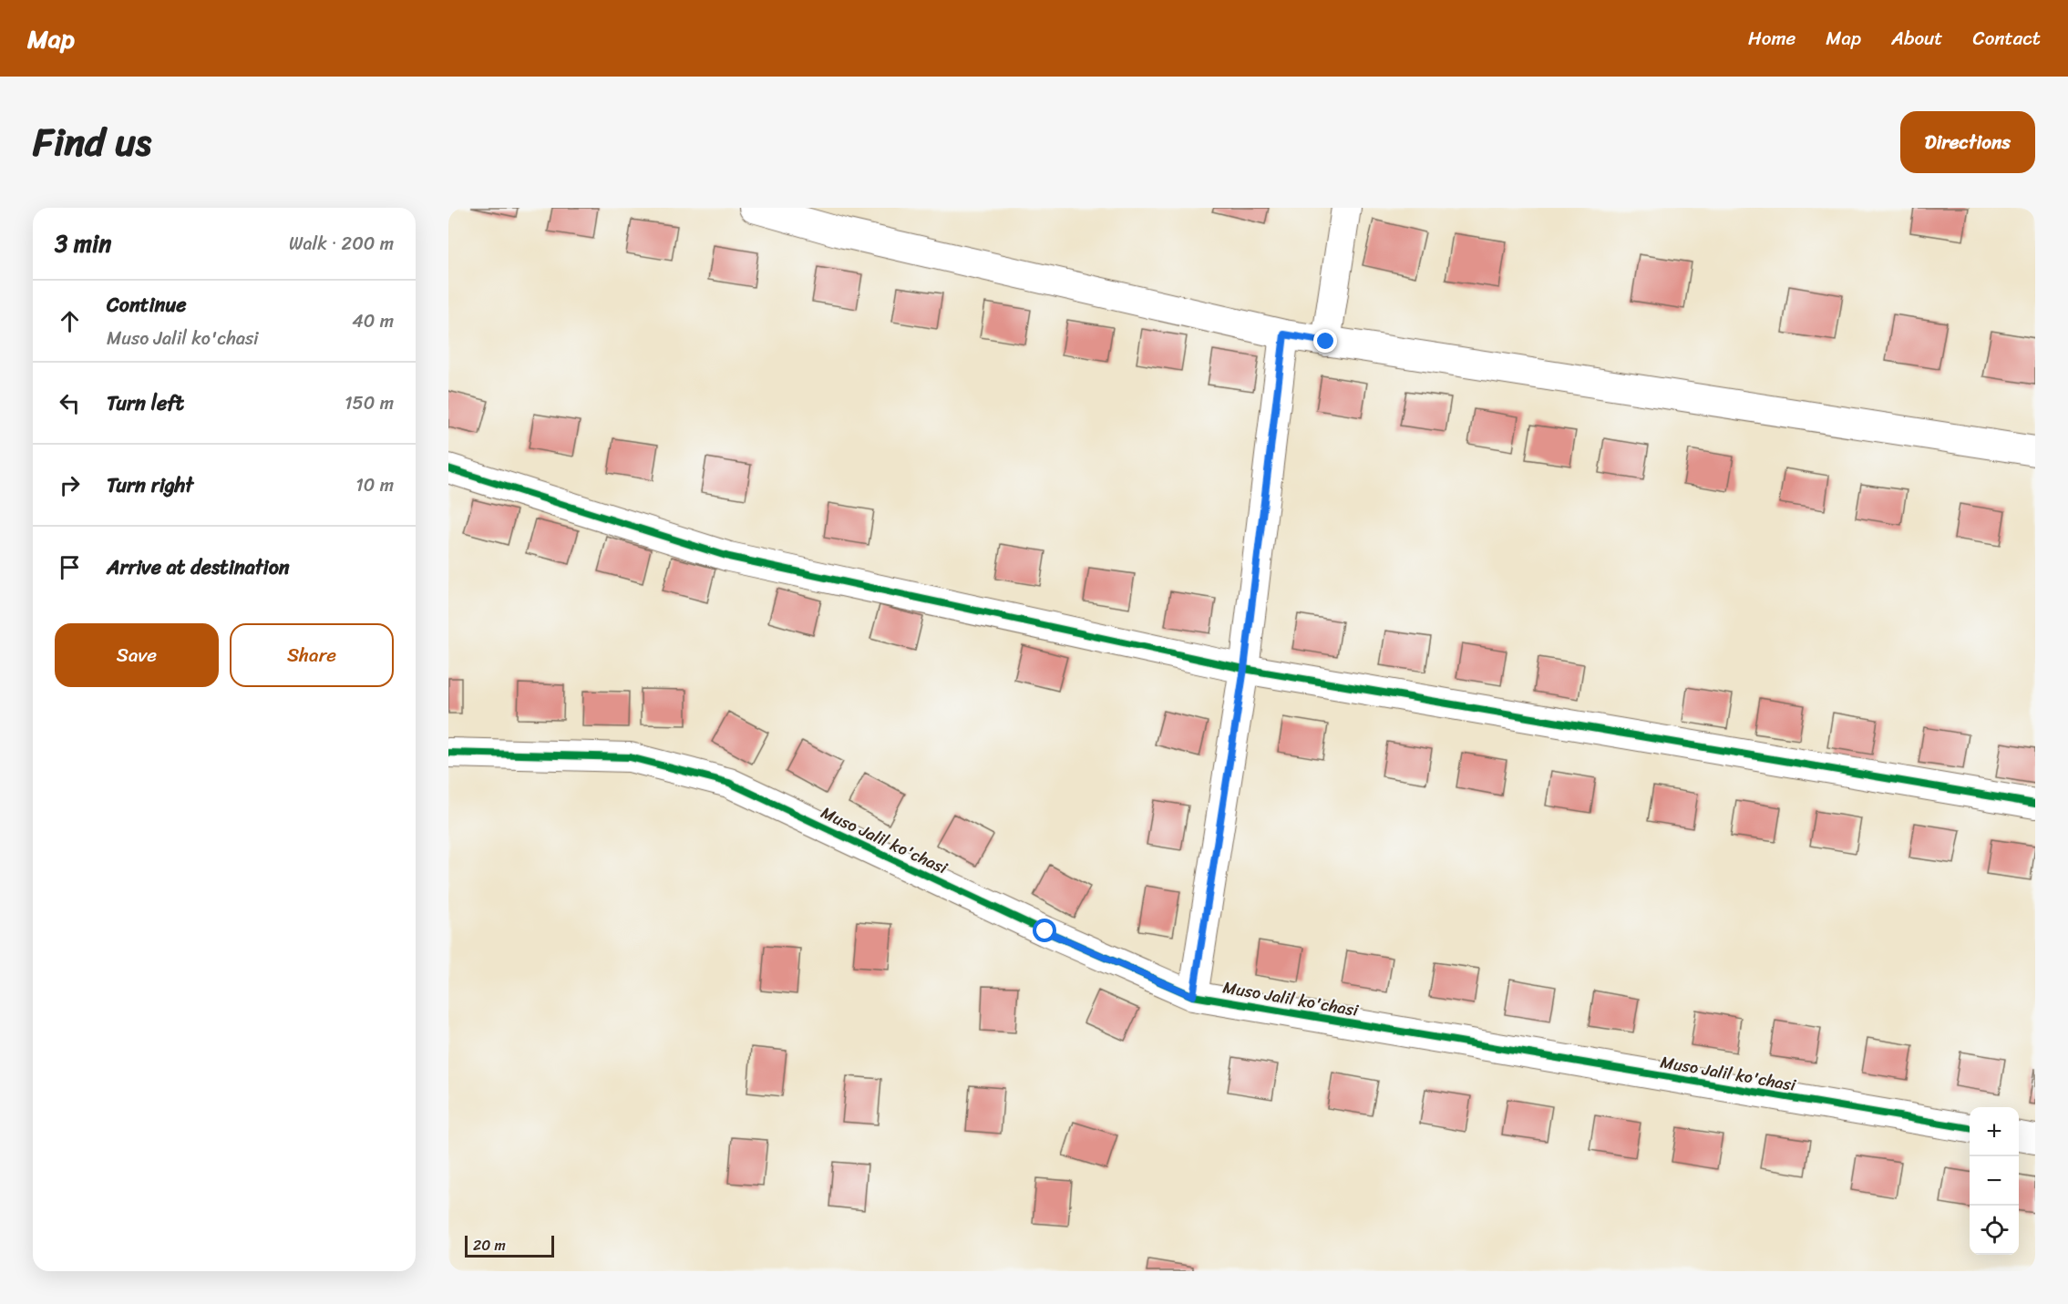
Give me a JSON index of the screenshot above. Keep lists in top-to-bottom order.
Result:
{
  "streets": {
    "street": ["Muso Jalil ko'chasi"]
  },
  "scale_bar": "20 m",
  "page": {
    "header": "Map",
    "nav": [
      "Home",
      "Map",
      "About",
      "Contact"
    ],
    "title": "Find us",
    "buttons": [
      "Directions",
      ["Save", "Share"]
    ],
    "heading": ["3 min", "Walk · 200 m"],
    "list": [
      ["Continue", "Muso Jalil ko'chasi", "40 m"],
      ["Turn left", "150 m"],
      ["Turn right", "10 m"],
      "Arrive at destination"
    ],
    "map_buttons": ["+", "−"],
    "scale": "20 m"
  }
}
